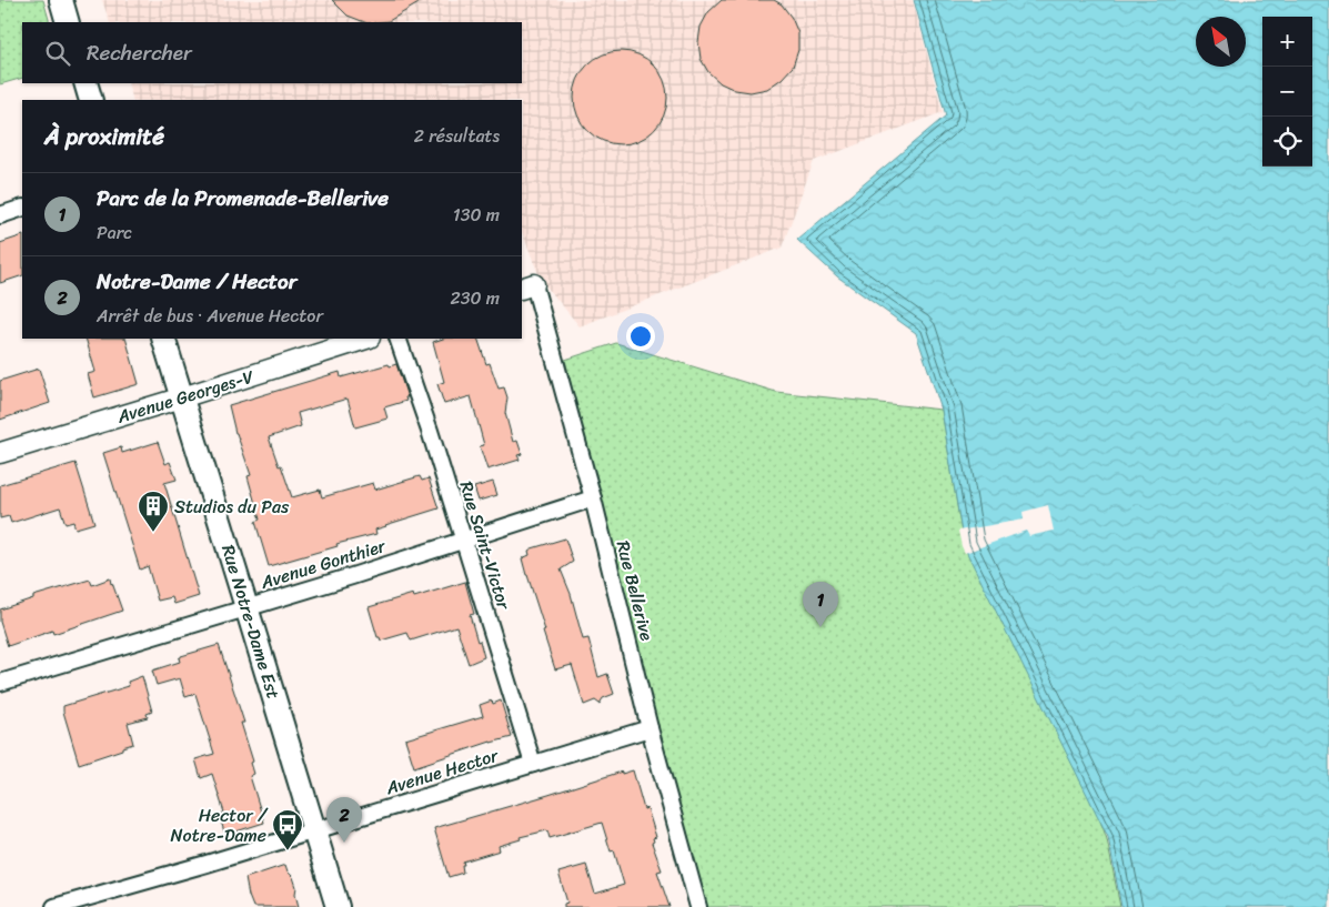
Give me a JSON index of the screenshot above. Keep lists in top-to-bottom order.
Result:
{
  "streets": {
    "main road": ["Rue Notre-Dame Est"],
    "street": [
      "Avenue Georges-V",
      "Rue Saint-Victor",
      "Avenue Gonthier",
      "Rue Bellerive",
      "Avenue Hector"
    ]
  },
  "crossings": [
    ["Avenue Georges-V", "Rue Notre-Dame Est"],
    ["Rue Saint-Victor", "Avenue Gonthier"],
    ["Rue Saint-Victor", "Avenue Hector"],
    ["Avenue Gonthier", "Rue Bellerive"],
    ["Avenue Gonthier", "Rue Notre-Dame Est"],
    ["Rue Bellerive", "Avenue Hector"],
    ["Rue Notre-Dame Est", "Avenue Hector"]
  ],
  "places": {
    "building": ["Studios du Pas"],
    "bus stop": ["Hector / Notre-Dame"]
  },
  "north": "top left",
  "page": {
    "map_buttons": ["+", "−"],
    "search": "Rechercher",
    "heading": ["À proximité", "2 résultats"],
    "list": [
      {
        "mark": "1",
        "name": "Parc de la Promenade-Bellerive",
        "note": "Parc",
        "value": "130 m"
      },
      {
        "mark": "2",
        "name": "Notre-Dame / Hector",
        "note": "Arrêt de bus · Avenue Hector",
        "value": "230 m"
      }
    ],
    "pins": ["1", "2"]
  }
}
